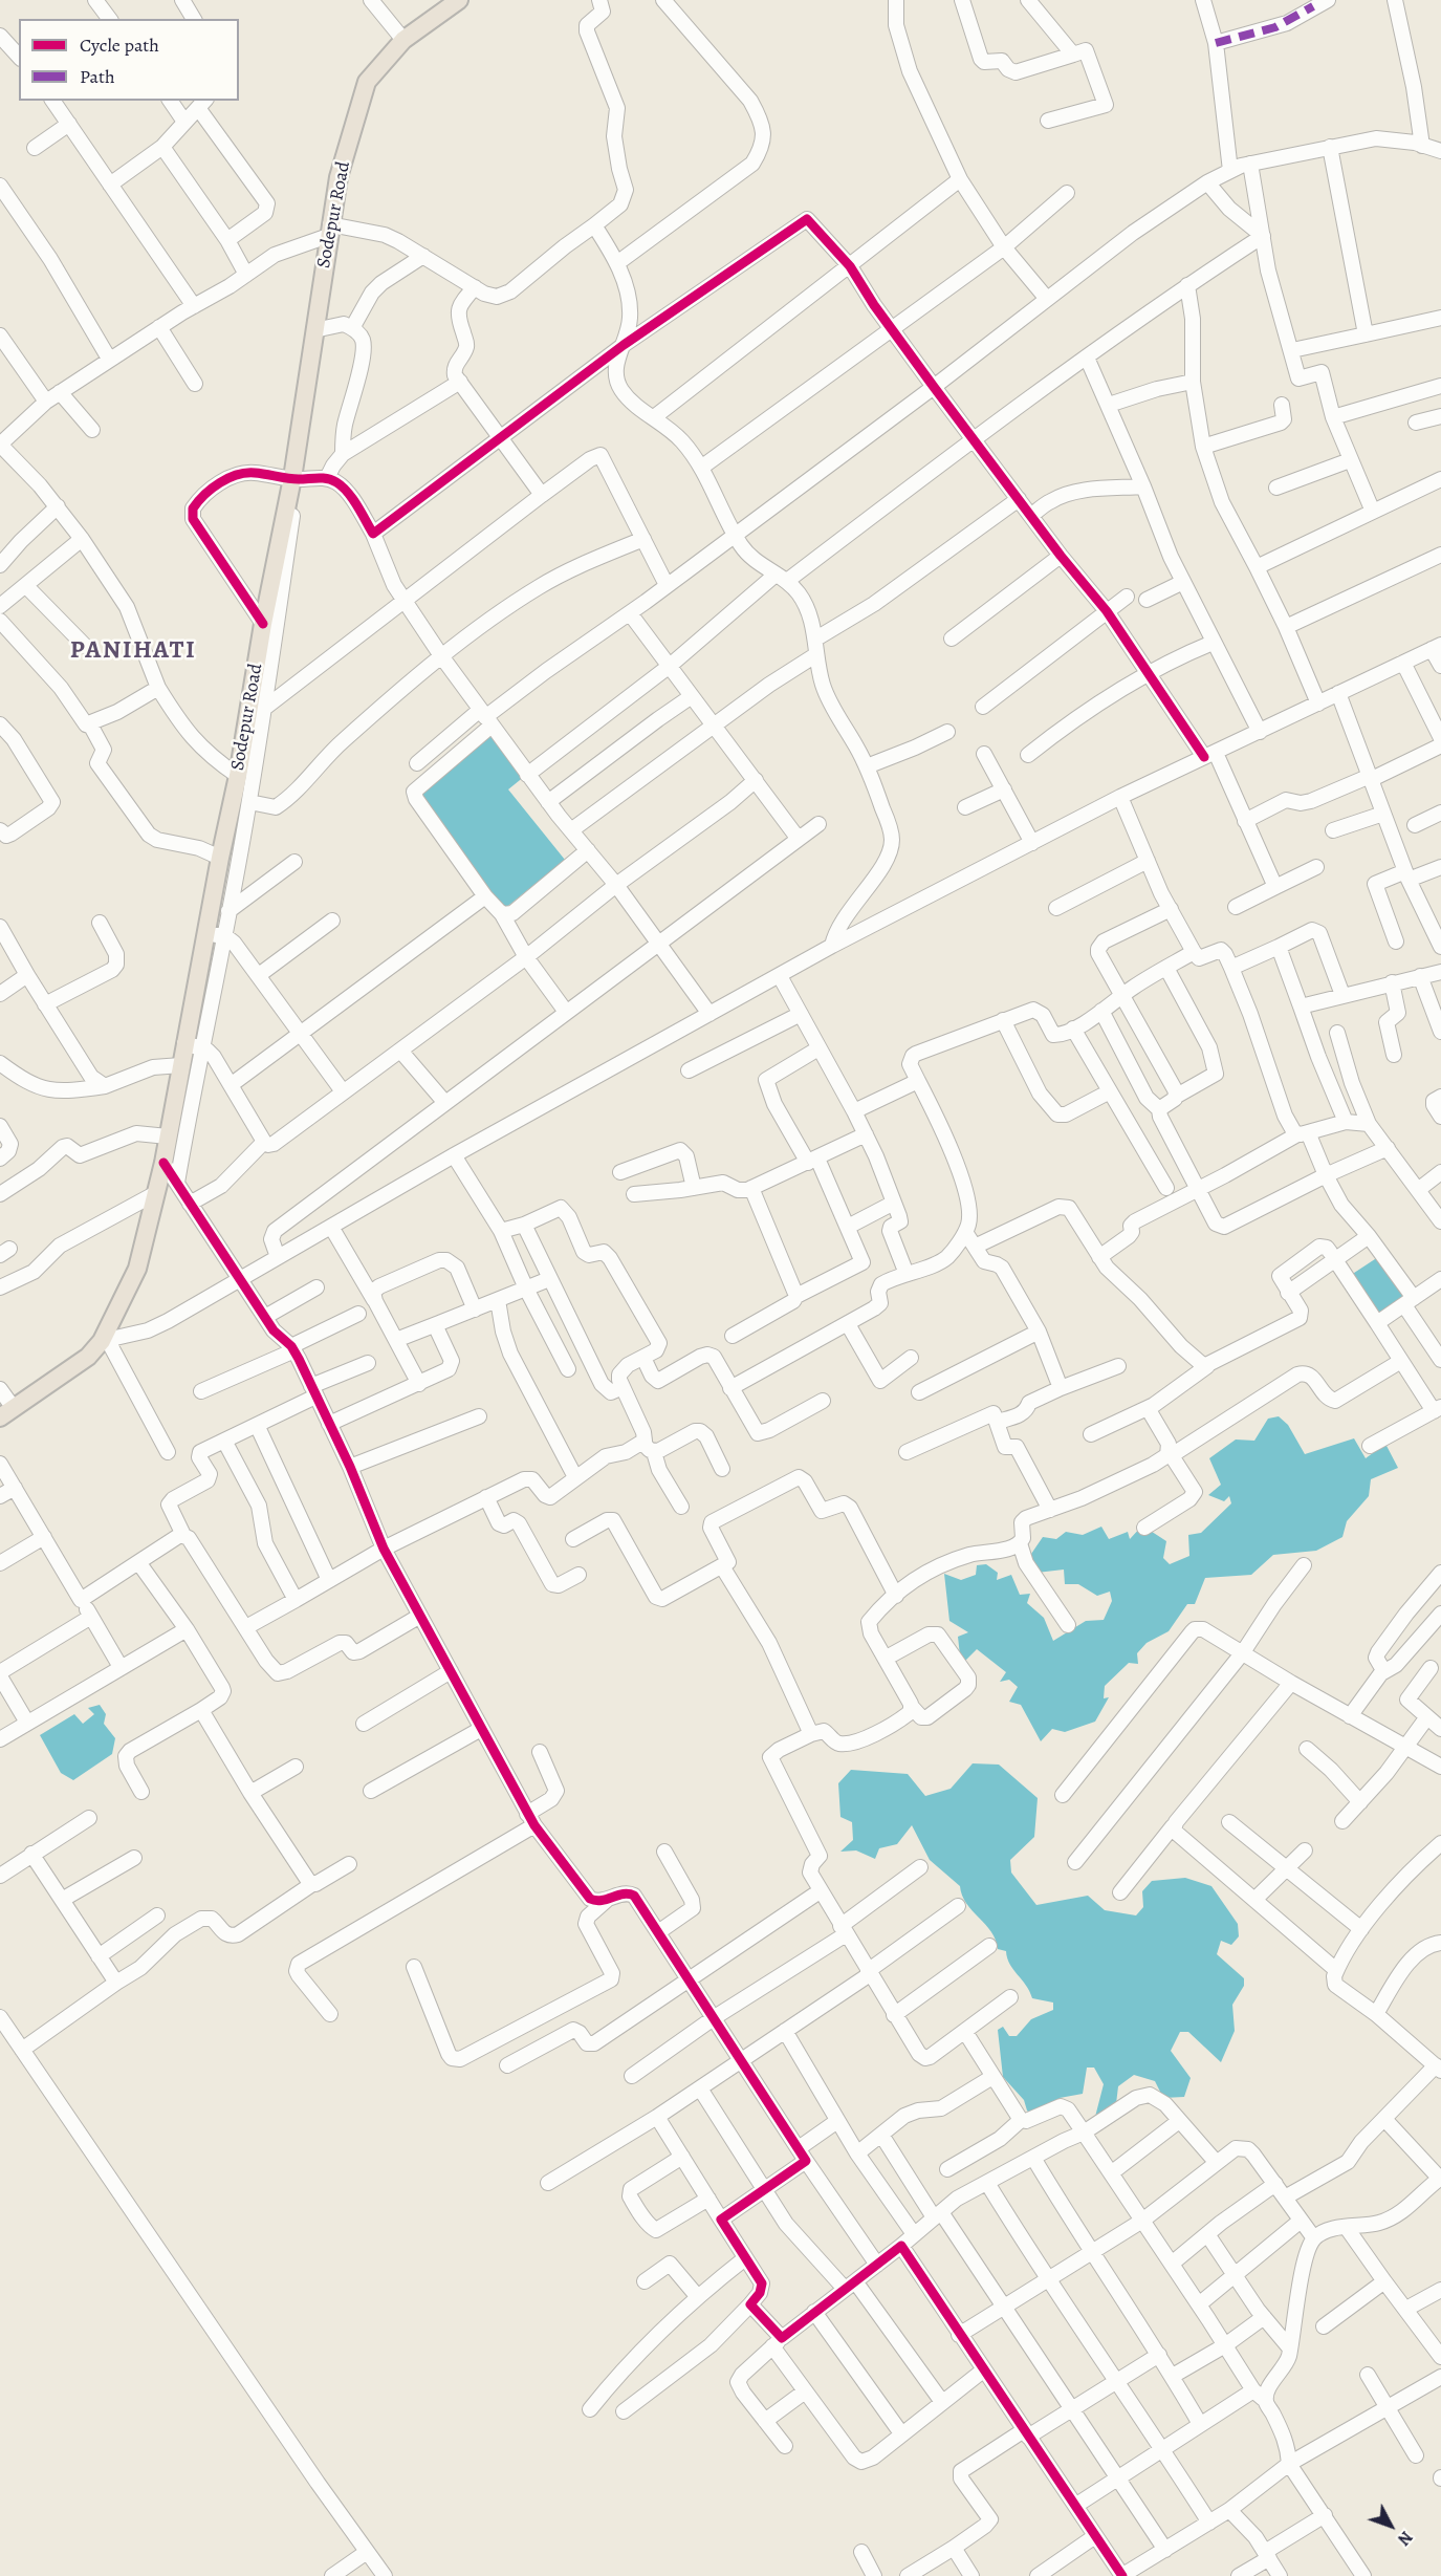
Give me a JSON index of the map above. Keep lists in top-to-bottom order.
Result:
{
  "streets": {
    "main road": ["Sodepur Road"]
  },
  "districts": ["PANIHATI"],
  "legend": ["Cycle path", "Path"],
  "north": "bottom right"
}
